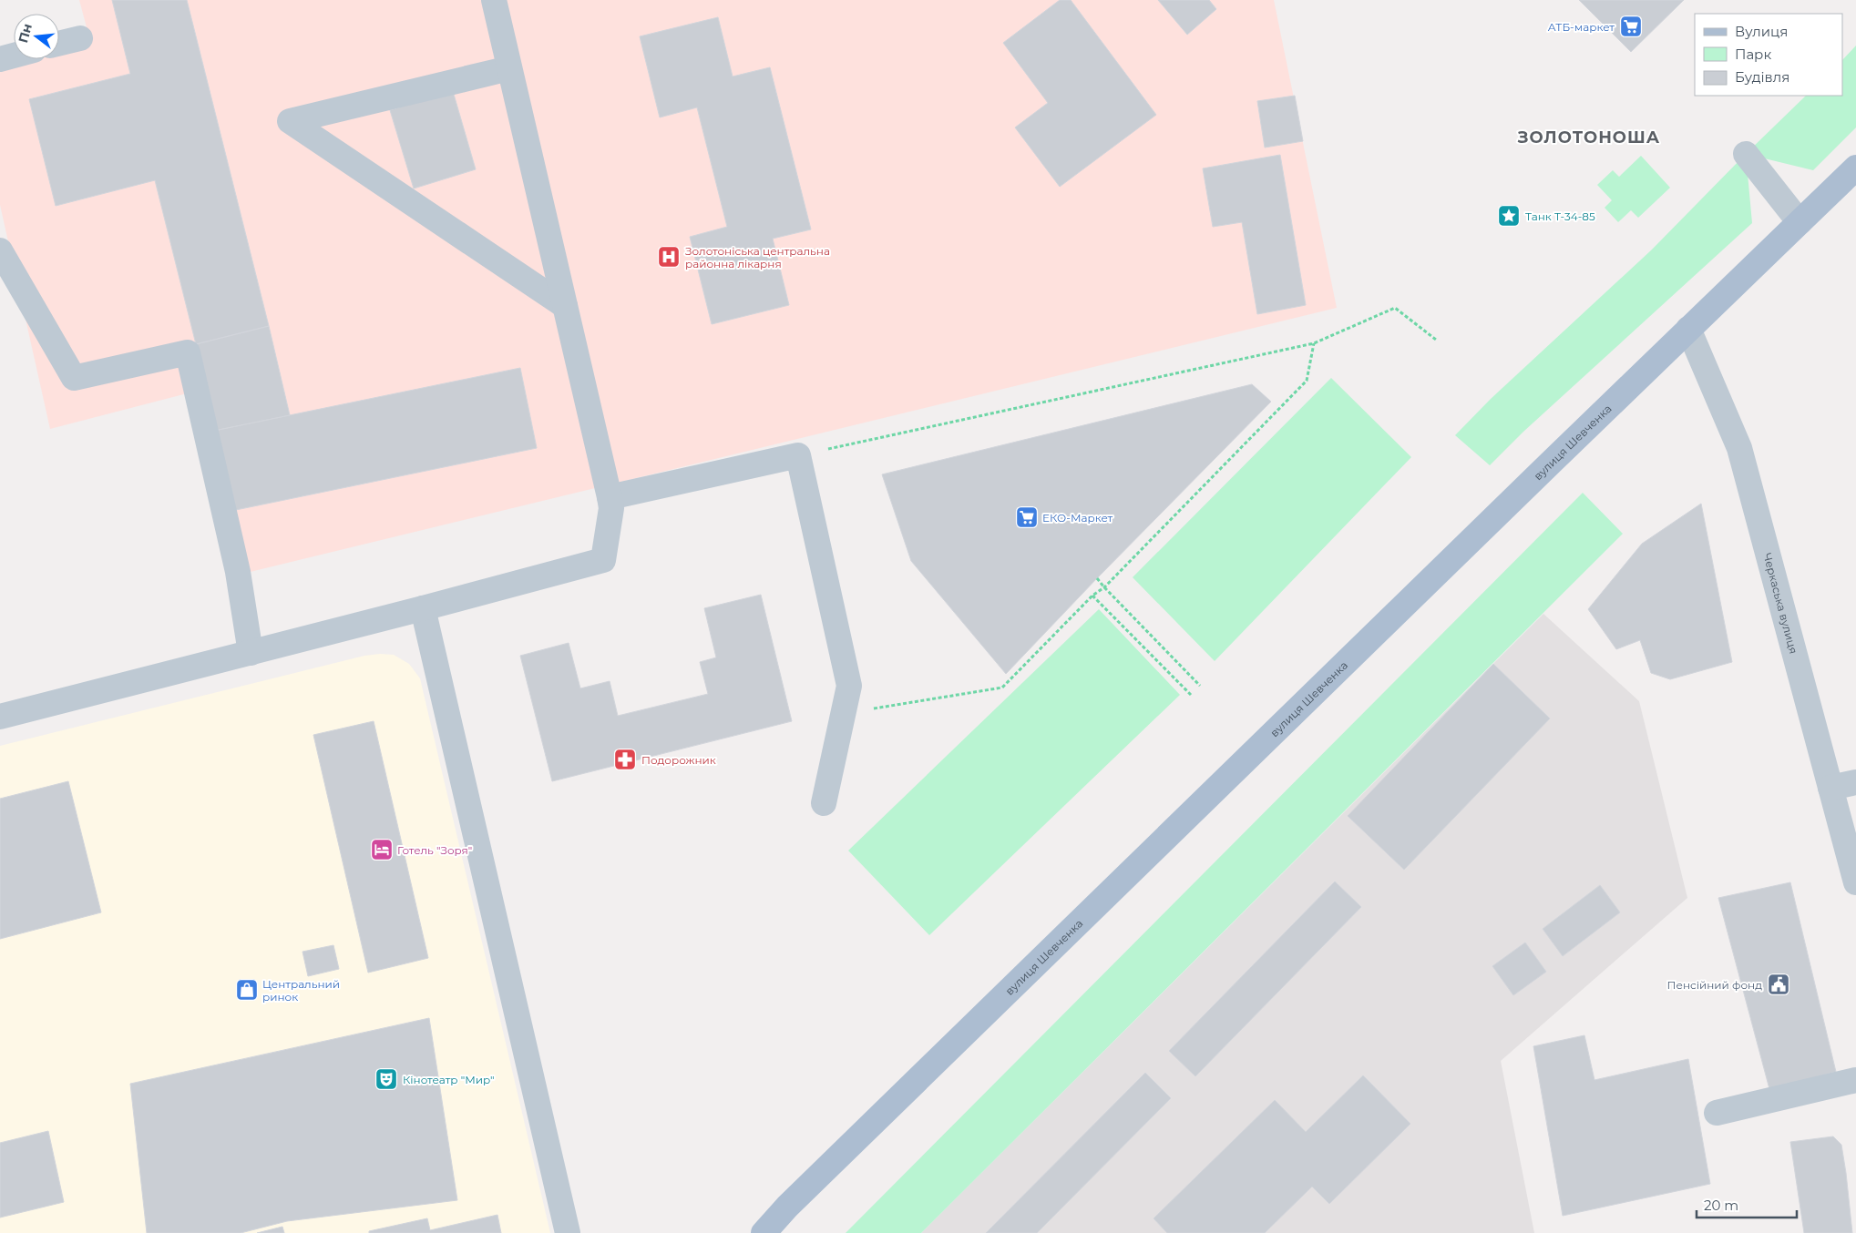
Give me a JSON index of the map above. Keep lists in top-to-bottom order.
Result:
{
  "streets": {
    "main road": ["вулиця Шевченка"],
    "street": ["Черкаська вулиця"]
  },
  "crossings": [
    ["вулиця Шевченка", "Черкаська вулиця"]
  ],
  "districts": ["ЗОЛОТОНОША"],
  "places": {
    "supermarket": ["АТБ-маркет", "ЕКО-Маркет"],
    "place": ["Танк Т-34-85"],
    "hospital": ["Золотоніська центральна районна лікарня"],
    "pharmacy": ["Подорожник"],
    "hotel": ["Готель \"Зоря\""],
    "public building": ["Пенсійний фонд"],
    "shop": ["Центральний ринок"],
    "theatre": ["Кінотеатр \"Мир\""]
  },
  "legend": ["Вулиця", "Парк", "Будівля"],
  "scale_bar": "20 m",
  "north": "left"
}
